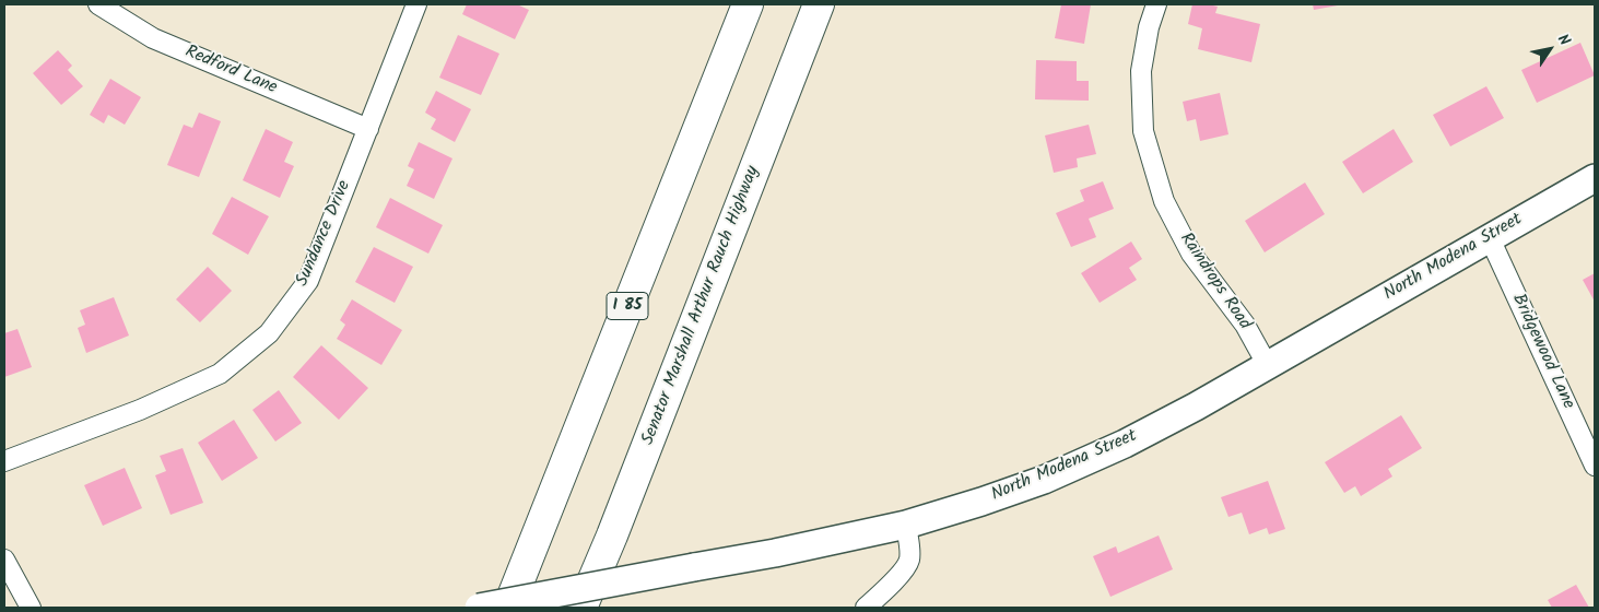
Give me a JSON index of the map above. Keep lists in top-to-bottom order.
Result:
{
  "streets": {
    "highway": ["I 85", "Senator Marshall Arthur Rauch Highway"],
    "street": [
      "Redford Lane",
      "Sundance Drive",
      "North Modena Street",
      "Raindrops Road",
      "Bridgewood Lane"
    ]
  },
  "crossings": [
    ["Redford Lane", "Sundance Drive"],
    ["North Modena Street", "Raindrops Road"],
    ["North Modena Street", "Bridgewood Lane"]
  ],
  "north": "top right"
}
